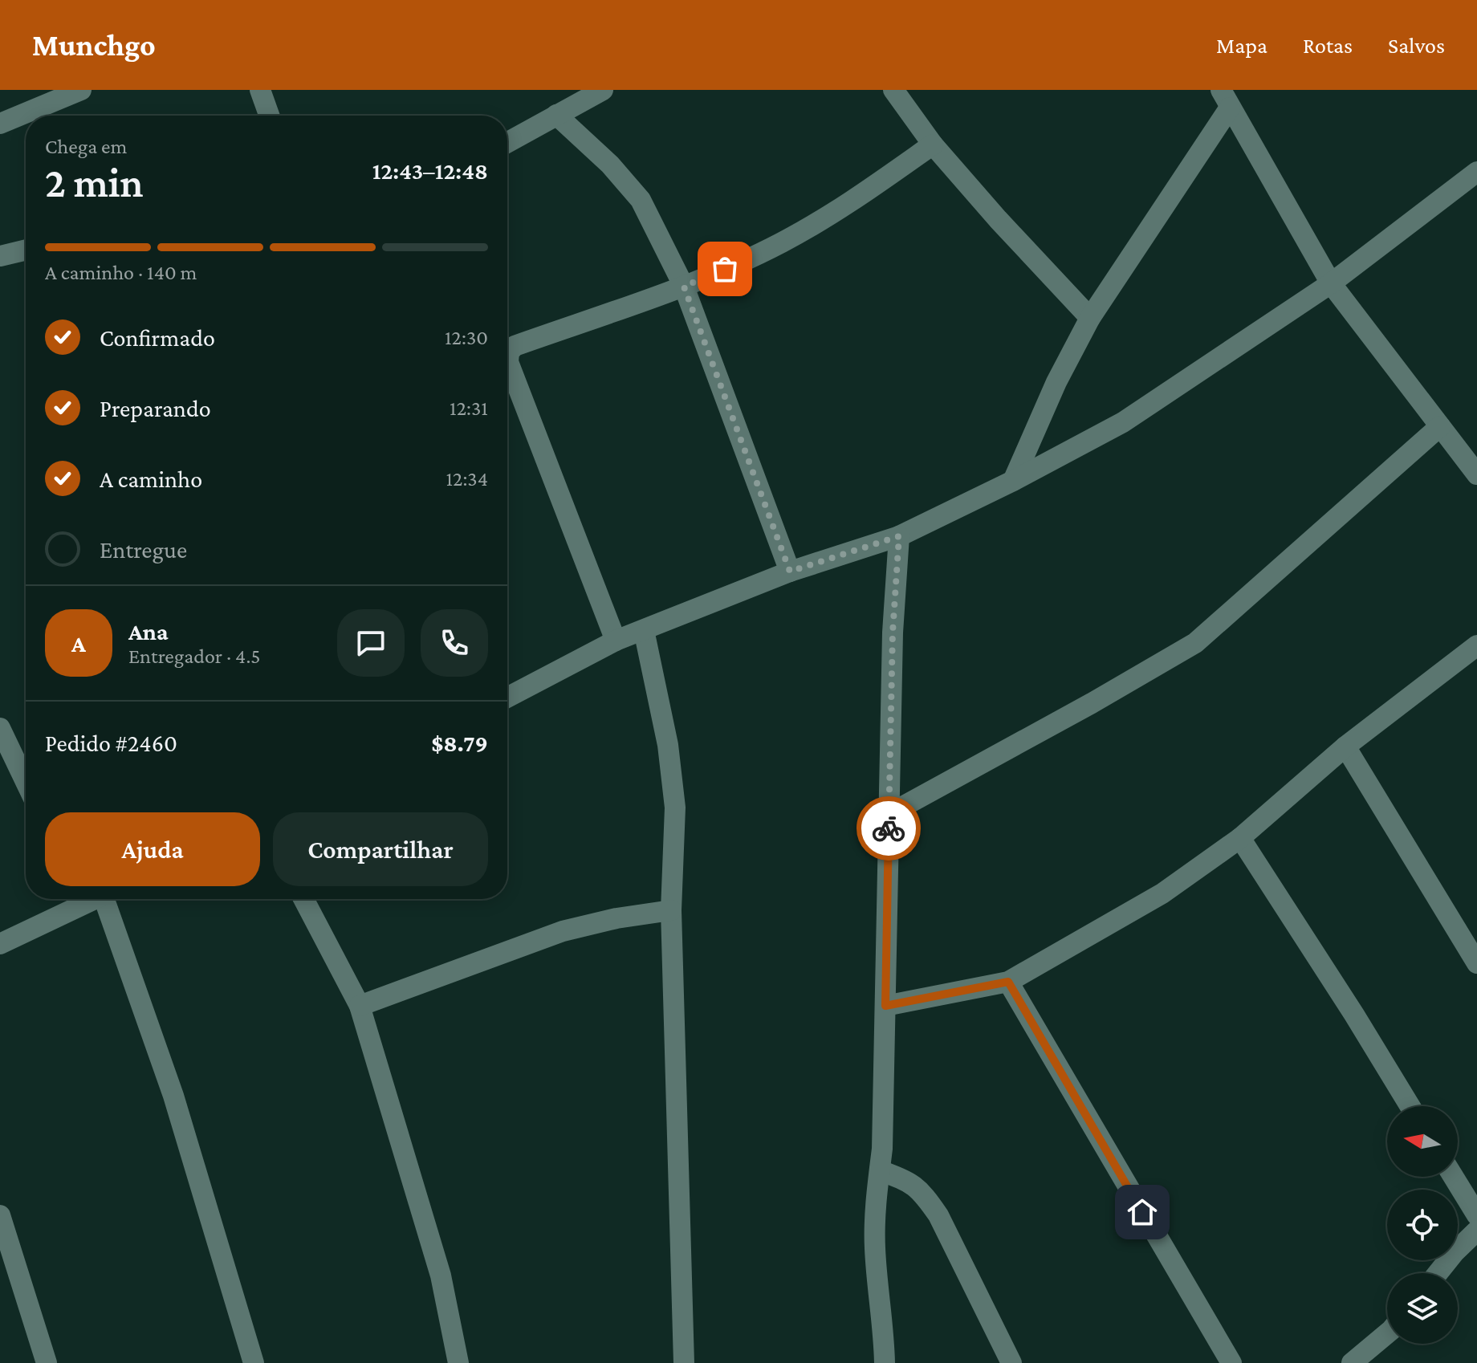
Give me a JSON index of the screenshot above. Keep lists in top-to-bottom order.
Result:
{
  "north": "left",
  "page": {
    "header": "Munchgo",
    "nav": ["Mapa", "Rotas", "Salvos"],
    "heading": ["2 min", "Chega em", "12:43–12:48"],
    "panel": [
      "Ana",
      "Entregador · 4.5",
      "Pedido #2460",
      "$8.79"
    ],
    "bar": "A caminho · 140 m",
    "list": [
      ["Confirmado", "12:30"],
      ["Preparando", "12:31"],
      ["A caminho", "12:34"],
      "Entregue"
    ],
    "round": "A",
    "buttons": ["Ajuda", "Compartilhar"]
  }
}
